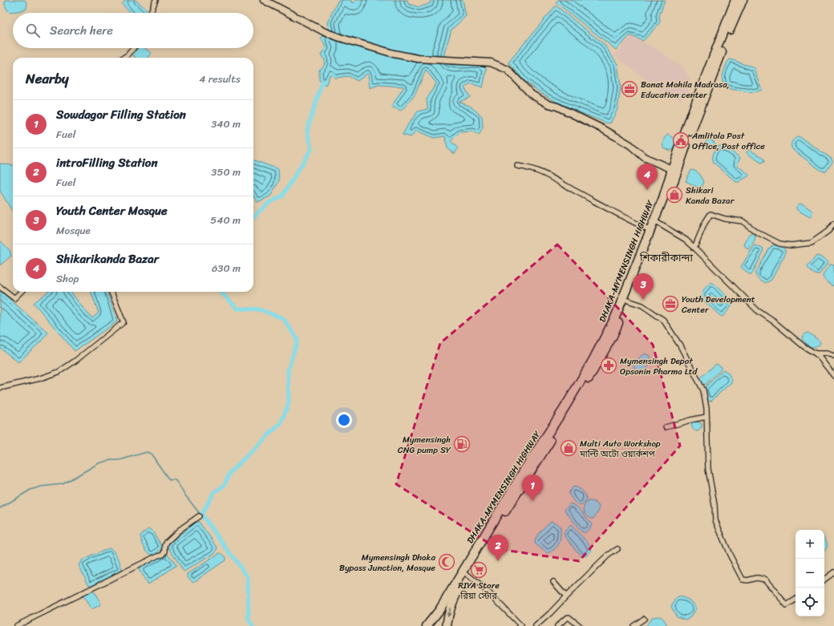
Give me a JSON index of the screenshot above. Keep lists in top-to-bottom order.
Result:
{
  "streets": {
    "highway": ["DHAKA-MYMENSINGH HIGHWAY"]
  },
  "districts": ["শিকারীকান্দা"],
  "places": {
    "office": ["Banat Mohila Madrasa, Education center", "Youth Development Center"],
    "public building": ["Amlitola Post Office, Post office"],
    "shop": ["Shikari Kanda Bazar", "Multi Auto Workshop মাল্টি অটো ওয়ার্কশপ"],
    "pharmacy": ["Mymensingh Depot Opsonin Pharma Ltd"],
    "fuel station": ["Mymensingh CNG pump SY"],
    "mosque": ["Mymensingh Dhaka Bypass Junction, Mosque"],
    "supermarket": ["RIYA Store রিয়া স্টোর"]
  },
  "page": {
    "search": "Search here",
    "heading": ["Nearby", "4 results"],
    "list": [
      {
        "mark": "1",
        "name": "Sowdagor Filling Station",
        "note": "Fuel",
        "value": "340 m"
      },
      {
        "mark": "2",
        "name": "introFilling Station",
        "note": "Fuel",
        "value": "350 m"
      },
      {
        "mark": "3",
        "name": "Youth Center Mosque",
        "note": "Mosque",
        "value": "540 m"
      },
      {
        "mark": "4",
        "name": "Shikarikanda Bazar",
        "note": "Shop",
        "value": "630 m"
      }
    ],
    "pins": [
      "4",
      "3",
      "1",
      "2"
    ],
    "map_buttons": ["+", "−"]
  }
}
